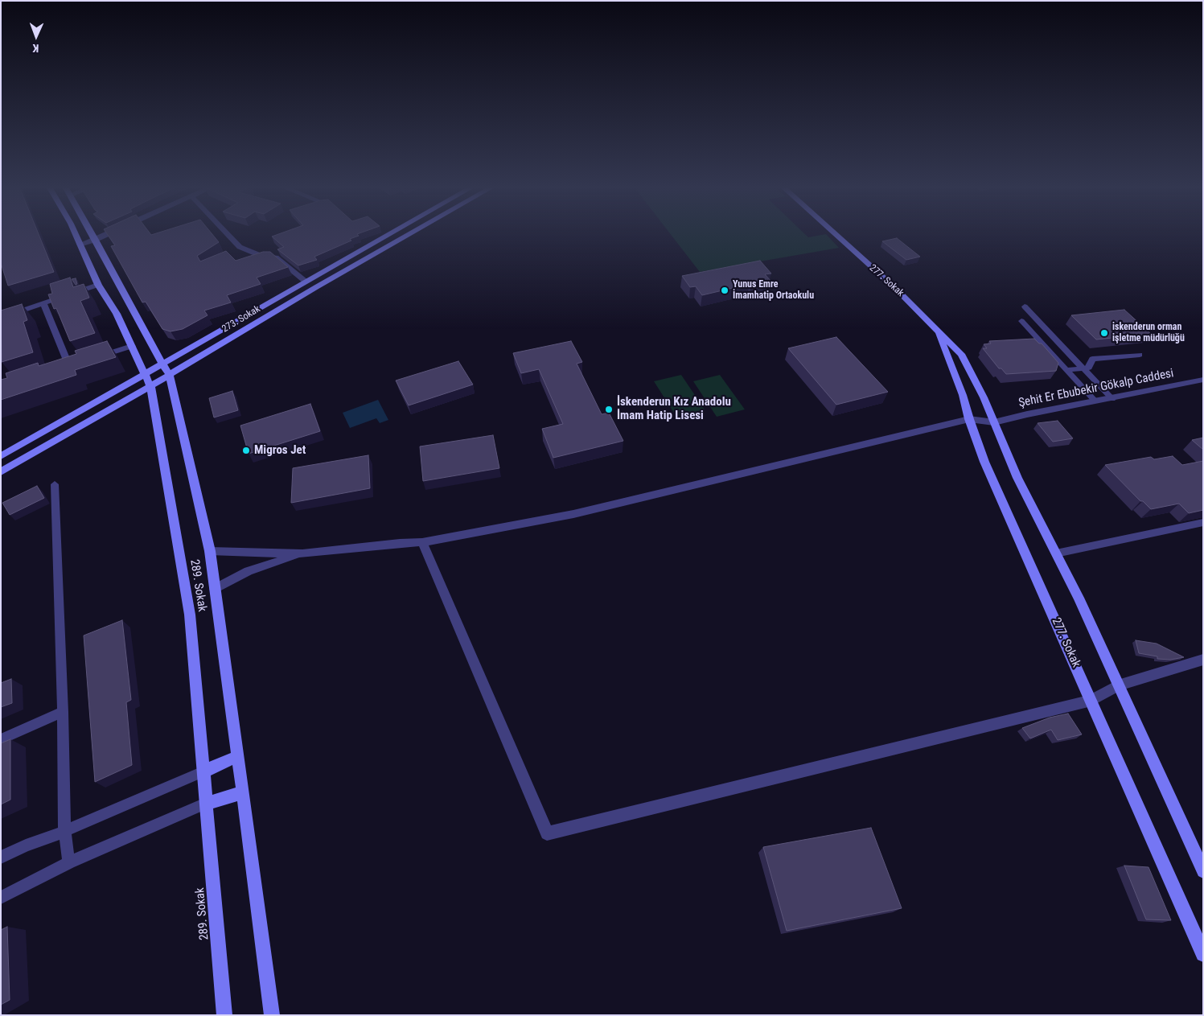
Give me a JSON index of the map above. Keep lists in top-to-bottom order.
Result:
{
  "streets": {
    "street": [
      "277. Sokak",
      "273. Sokak",
      "Şehit Er Ebubekir Gökalp Caddesi",
      "289. Sokak"
    ]
  },
  "crossings": [
    ["277. Sokak", "Şehit Er Ebubekir Gökalp Caddesi"],
    ["273. Sokak", "289. Sokak"]
  ],
  "places": [
    "Yunus Emre İmamhatip Ortaokulu",
    "iskenderun orman işletme müdürlüğü",
    "İskenderun Kız Anadolu İmam Hatip Lisesi",
    "Migros Jet"
  ],
  "north": "bottom"
}
